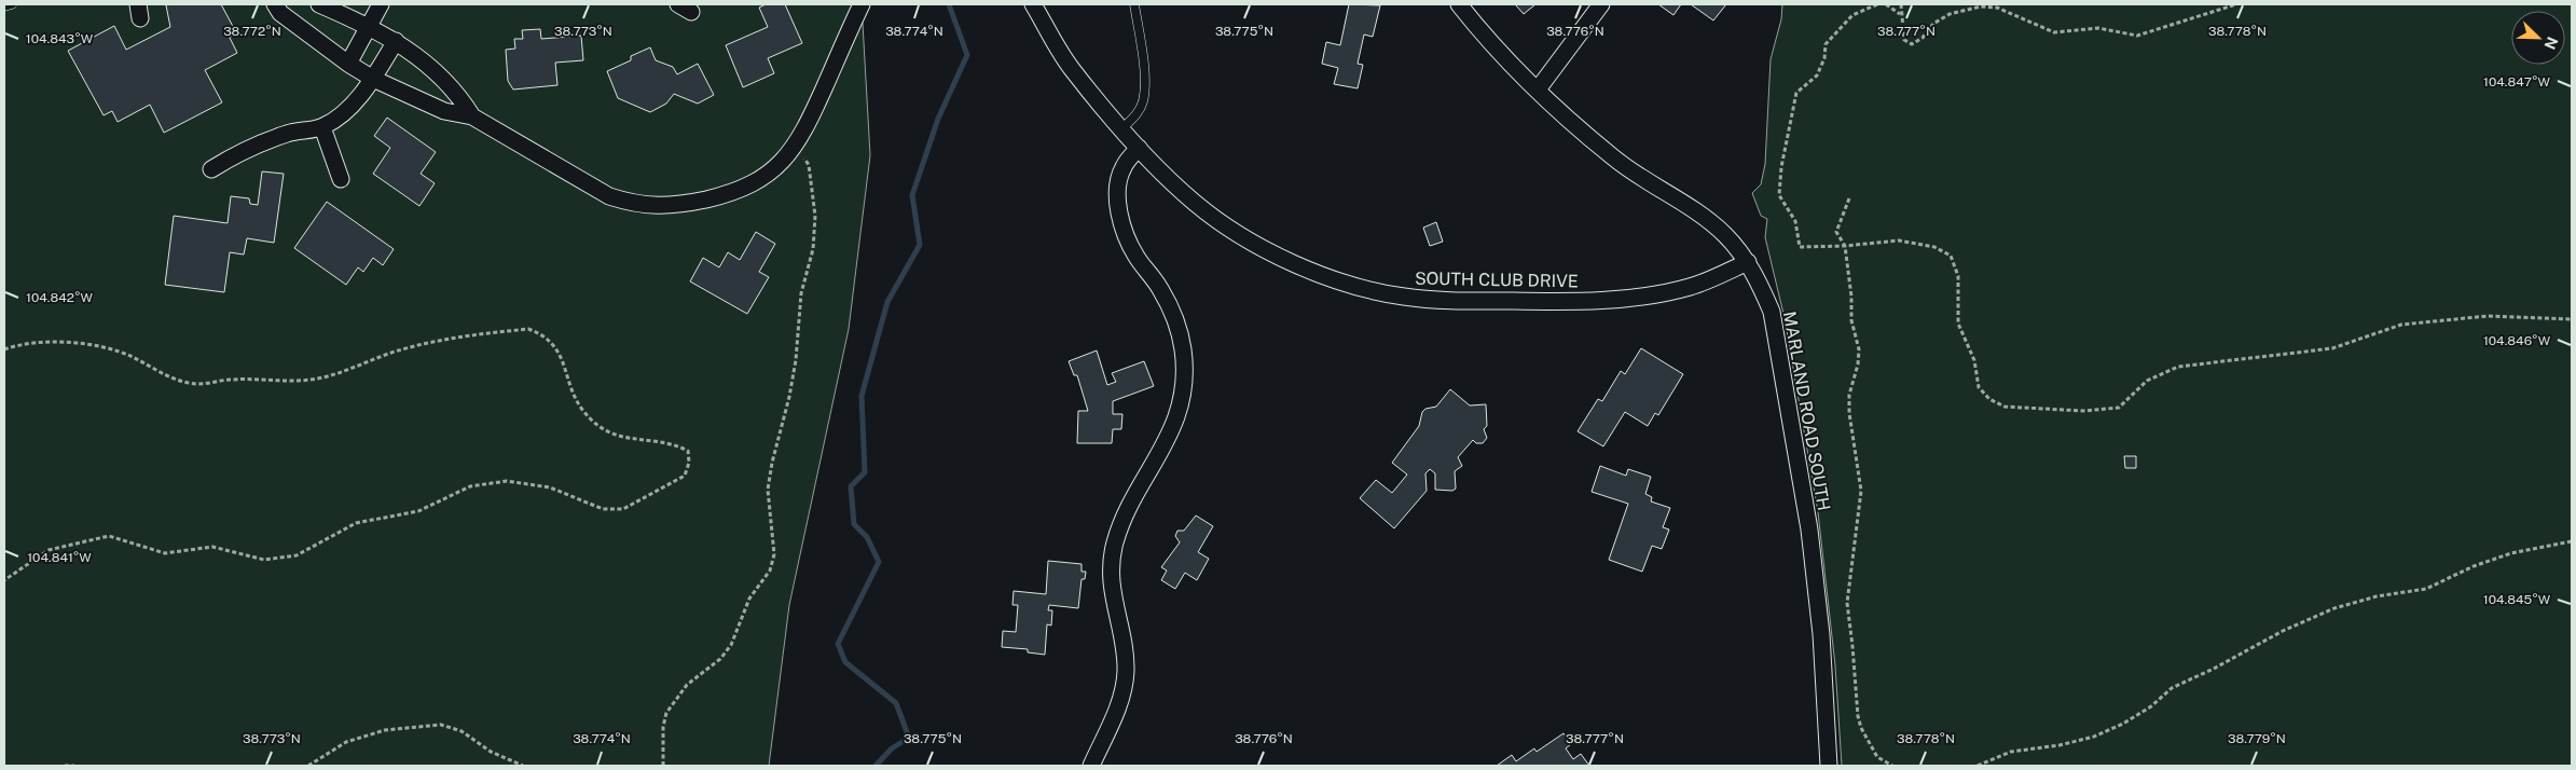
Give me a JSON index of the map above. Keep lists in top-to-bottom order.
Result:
{
  "streets": {
    "street": ["SOUTH CLUB DRIVE", "MARLAND ROAD SOUTH"]
  },
  "crossings": [
    ["SOUTH CLUB DRIVE", "MARLAND ROAD SOUTH"]
  ],
  "north": "bottom right",
  "coordinates": [
    "38.772°N",
    "38.773°N",
    "38.774°N",
    "38.775°N",
    "38.776°N",
    "38.777°N",
    "38.778°N",
    "104.843°W",
    "104.847°W",
    "104.842°W",
    "104.846°W",
    "104.841°W",
    "104.845°W",
    "38.779°N"
  ]
}
